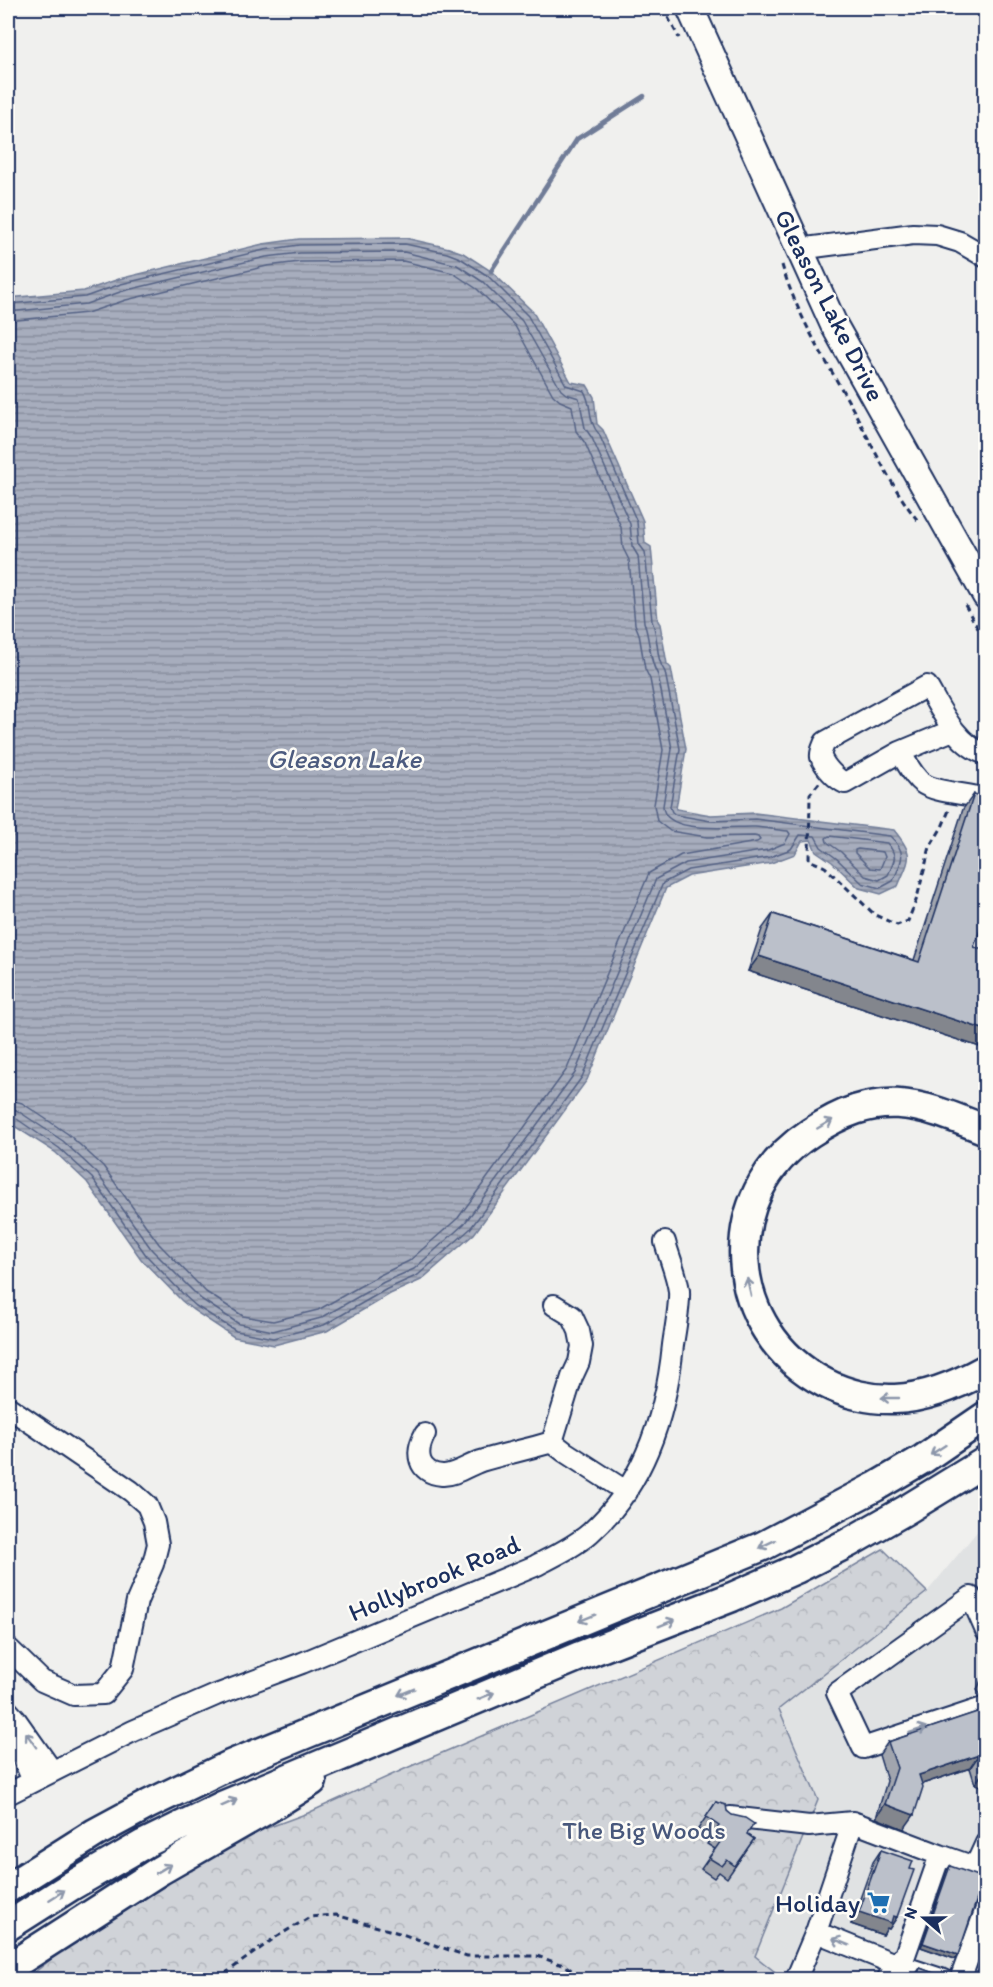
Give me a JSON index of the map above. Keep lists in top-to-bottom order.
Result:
{
  "streets": {
    "main road": ["Gleason Lake Drive"],
    "street": ["Hollybrook Road"]
  },
  "water": ["Gleason Lake"],
  "parks": ["The Big Woods"],
  "places": {
    "supermarket": ["Holiday"]
  },
  "north": "left"
}
